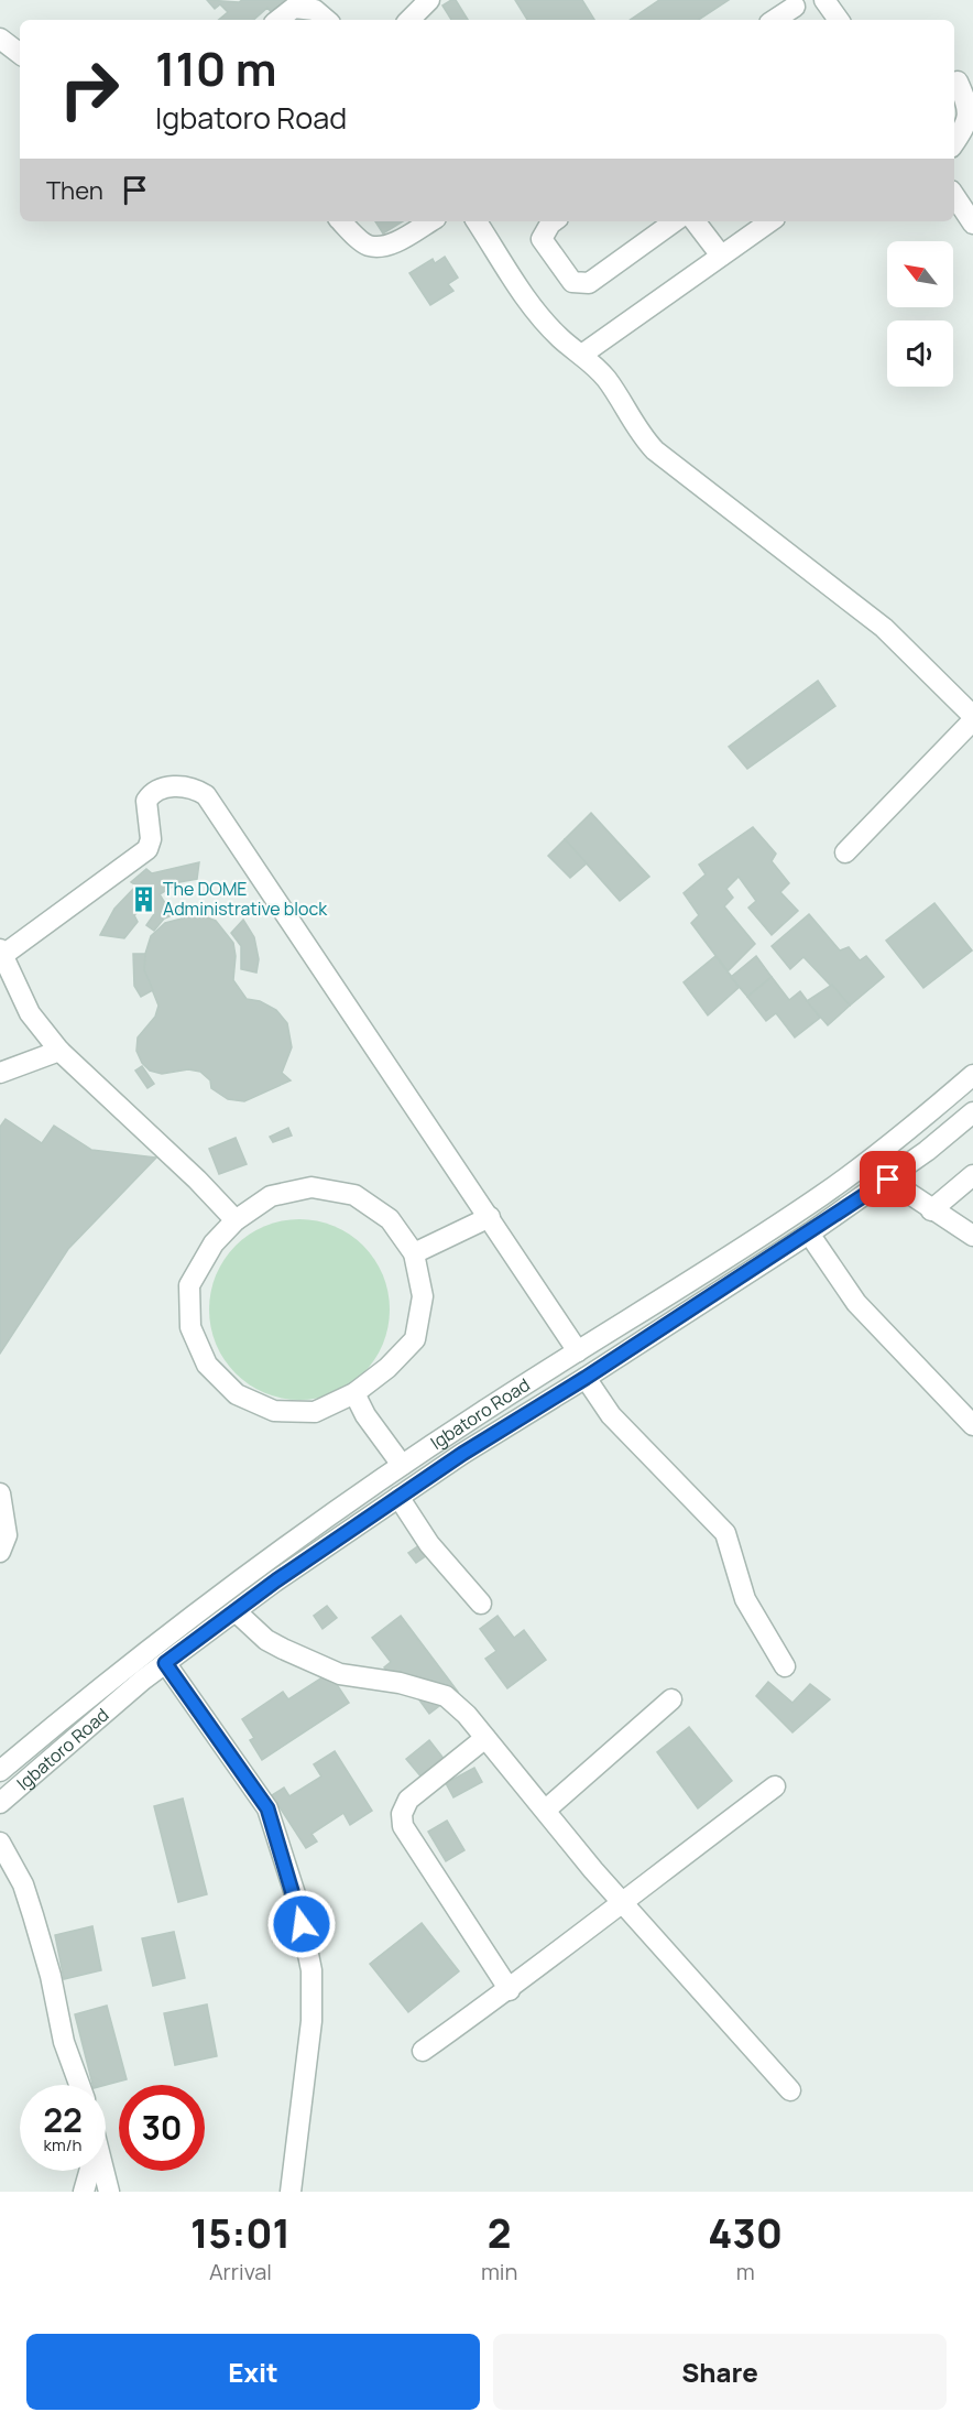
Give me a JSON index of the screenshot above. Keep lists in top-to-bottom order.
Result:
{
  "streets": {
    "street": ["Igbatoro Road"]
  },
  "places": {
    "building": ["The DOME Administrative block"]
  },
  "north": "top left",
  "page": {
    "turn": ["110 m", "Igbatoro Road"],
    "then": "Then",
    "speed": "22 km/h",
    "limit": "30",
    "eta": [
      "15:01",
      "Arrival",
      "2",
      "min",
      "430",
      "m"
    ],
    "buttons": ["Exit", "Share"]
  }
}
